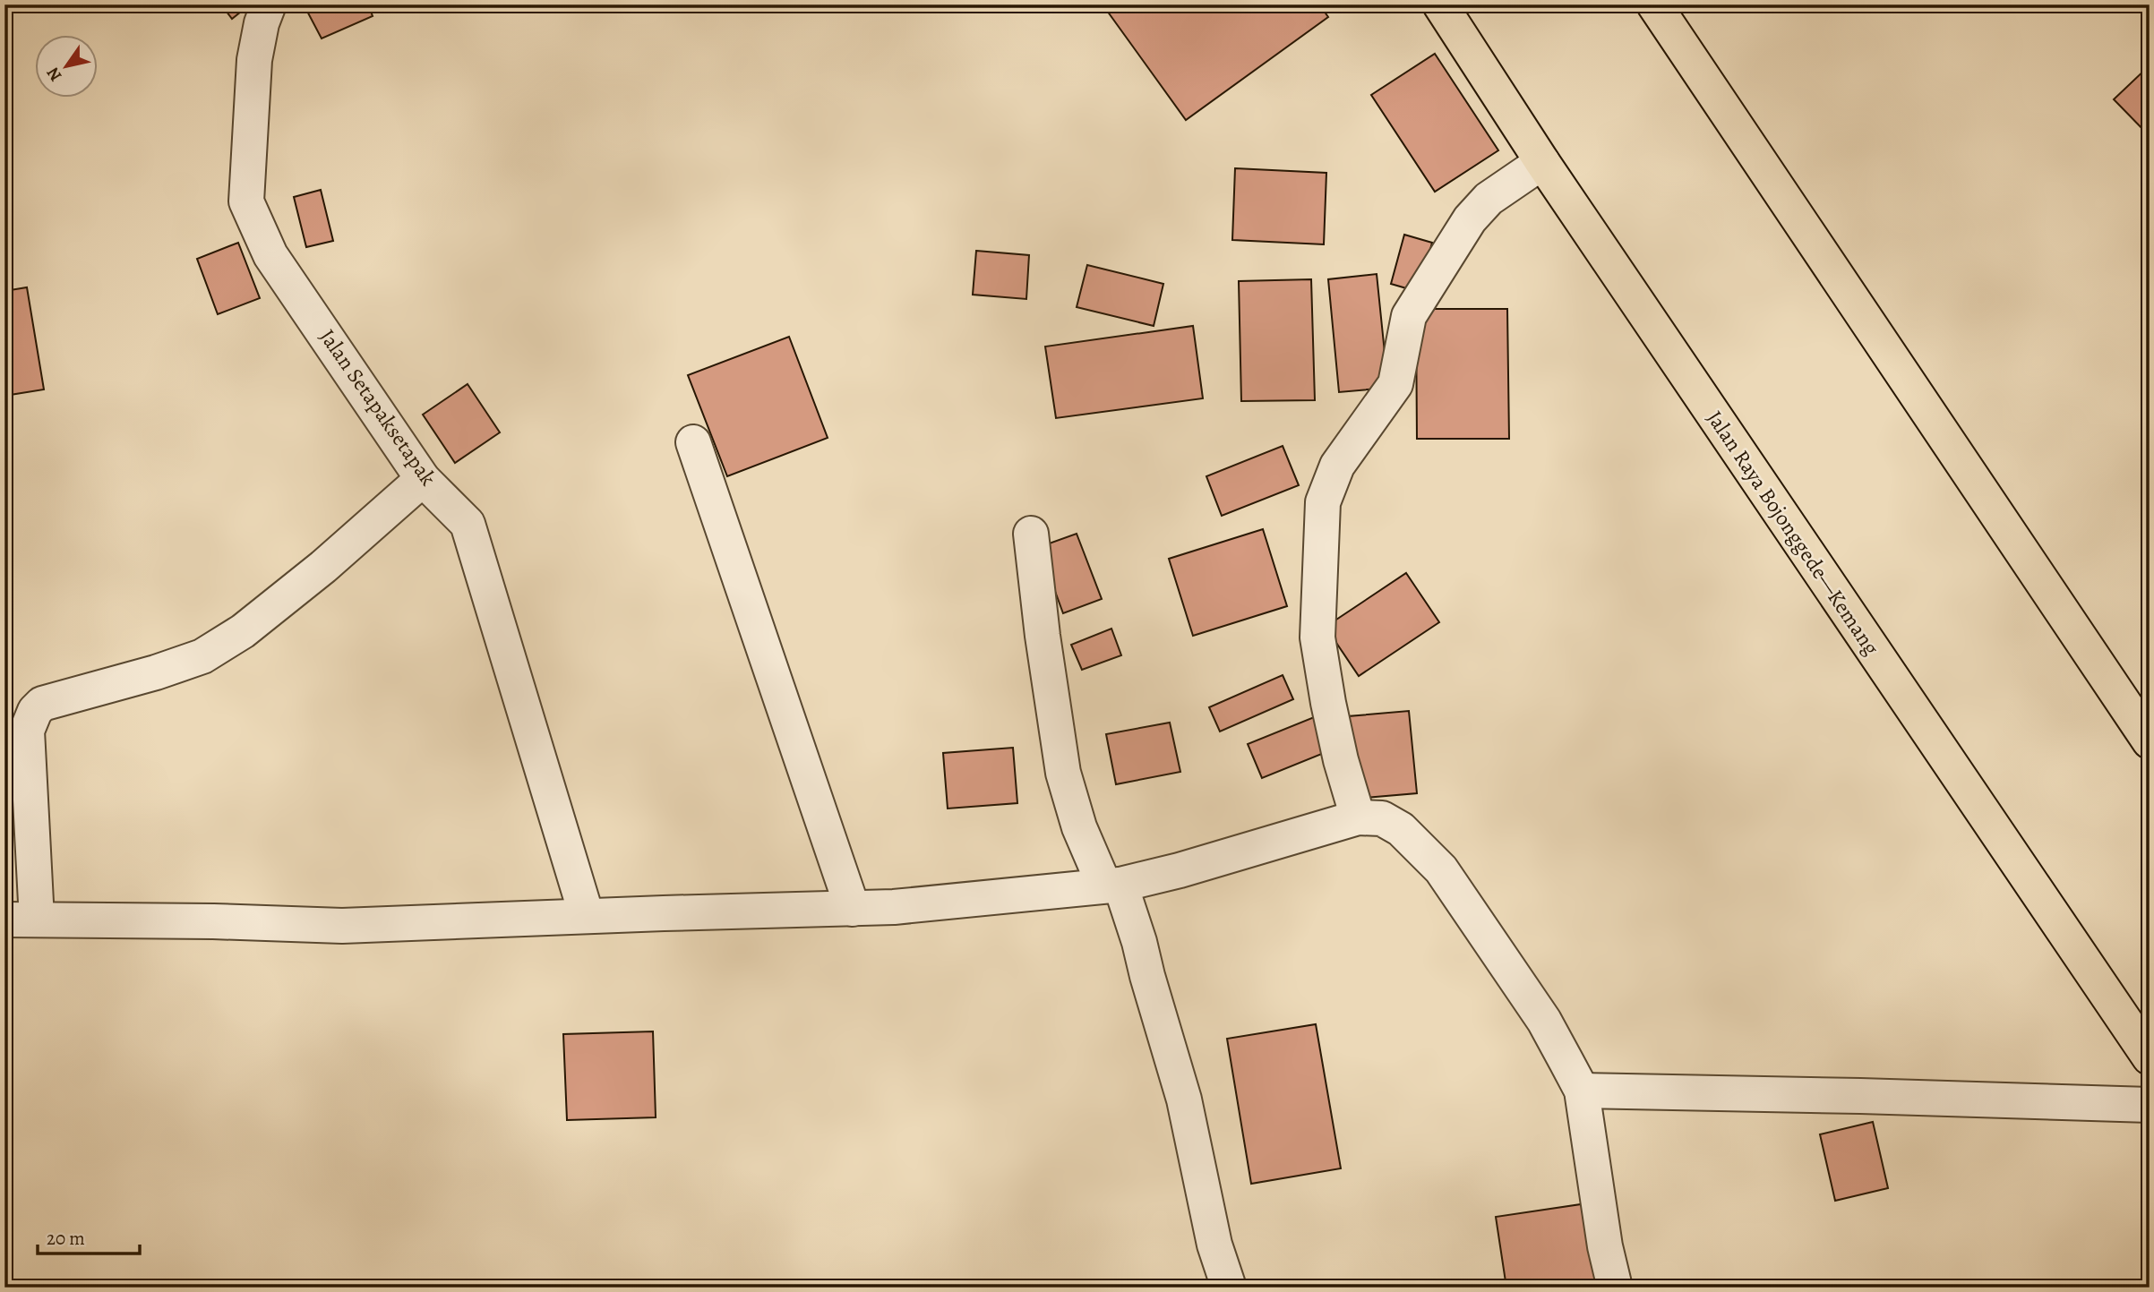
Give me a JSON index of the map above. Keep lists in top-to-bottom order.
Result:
{
  "streets": {
    "highway": ["Jalan Raya Bojonggede—Kemang"],
    "street": ["Jalan Setapaksetapak"]
  },
  "scale_bar": "20 m",
  "north": "bottom left"
}
